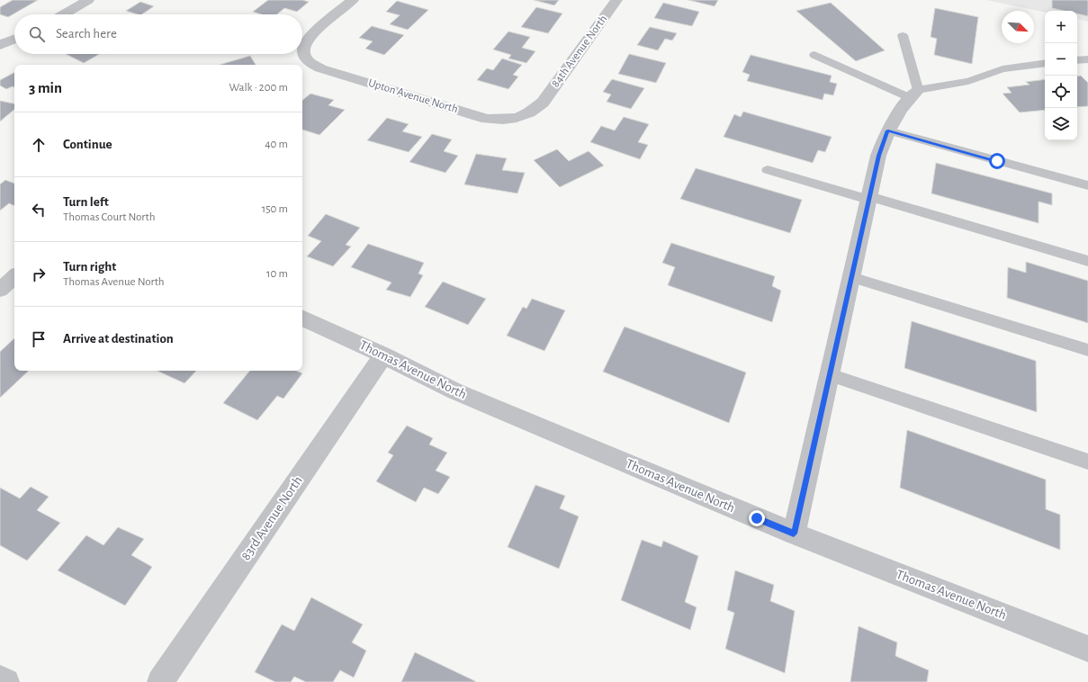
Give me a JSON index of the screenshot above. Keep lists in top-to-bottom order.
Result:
{
  "streets": {
    "street": [
      "84th Avenue North",
      "Upton Avenue North",
      "Thomas Avenue North",
      "83rd Avenue North"
    ]
  },
  "crossings": [
    ["84th Avenue North", "Upton Avenue North"],
    ["Thomas Avenue North", "83rd Avenue North"]
  ],
  "north": "bottom right",
  "page": {
    "map_buttons": ["+", "−"],
    "search": "Search here",
    "heading": ["3 min", "Walk · 200 m"],
    "list": [
      ["Continue", "40 m"],
      ["Turn left", "Thomas Court North", "150 m"],
      ["Turn right", "Thomas Avenue North", "10 m"],
      "Arrive at destination"
    ]
  }
}
